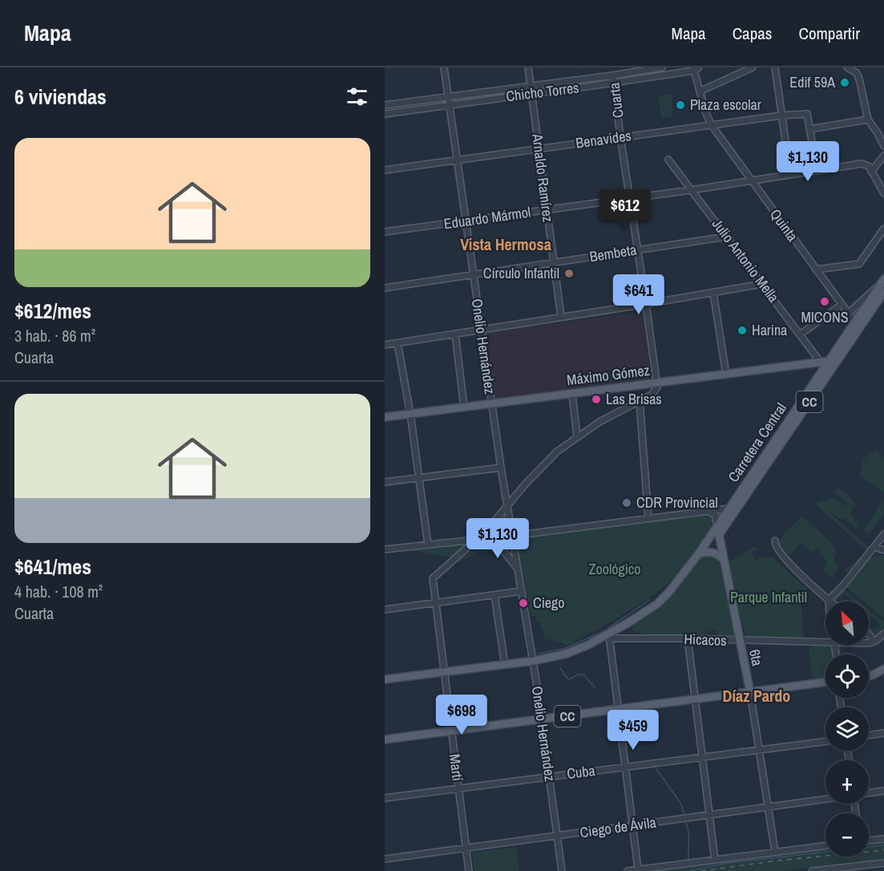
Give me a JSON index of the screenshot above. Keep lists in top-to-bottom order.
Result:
{
  "streets": {
    "main road": [
      "Máximo Gómez",
      "CC",
      "Carretera Central",
      "6ta"
    ],
    "street": [
      "Chicho Torres",
      "Cuarta",
      "Benavides",
      "Arnaldo Ramírez",
      "Eduardo Mármol",
      "Quinta",
      "Bembeta",
      "Julio Antonio Mella",
      "Onelio Hernández",
      "Hicacos",
      "Martí",
      "Cuba",
      "Ciego de Ávila"
    ]
  },
  "crossings": [
    ["Chicho Torres", "Cuarta"],
    ["Chicho Torres", "Arnaldo Ramírez"],
    ["Chicho Torres", "Quinta"],
    ["Chicho Torres", "Onelio Hernández"],
    ["Cuarta", "Benavides"],
    ["Cuarta", "Eduardo Mármol"],
    ["Cuarta", "Bembeta"],
    ["Cuarta", "Máximo Gómez"],
    ["Benavides", "Arnaldo Ramírez"],
    ["Benavides", "Quinta"],
    ["Benavides", "Onelio Hernández"],
    ["Arnaldo Ramírez", "Eduardo Mármol"],
    ["Arnaldo Ramírez", "Bembeta"],
    ["Eduardo Mármol", "Quinta"],
    ["Eduardo Mármol", "Julio Antonio Mella"],
    ["Eduardo Mármol", "Onelio Hernández"],
    ["Quinta", "Carretera Central"],
    ["Bembeta", "Julio Antonio Mella"],
    ["Bembeta", "Onelio Hernández"],
    ["Julio Antonio Mella", "Máximo Gómez"],
    ["Onelio Hernández", "Máximo Gómez"],
    ["Onelio Hernández", "CC"],
    ["Onelio Hernández", "Cuba"],
    ["Onelio Hernández", "Ciego de Ávila"],
    ["Máximo Gómez", "Carretera Central"],
    ["CC", "Carretera Central"],
    ["CC", "Hicacos"],
    ["CC", "6ta"],
    ["CC", "Martí"],
    ["Carretera Central", "6ta"],
    ["Hicacos", "6ta"],
    ["6ta", "Cuba"],
    ["6ta", "Ciego de Ávila"],
    ["Martí", "Cuba"],
    ["Martí", "Ciego de Ávila"]
  ],
  "districts": ["Vista Hermosa", "Díaz Pardo"],
  "parks": ["Zoológico", "Parque Infantil"],
  "places": [
    "Edif 59A",
    "Plaza escolar",
    "Círculo Infantil",
    "MICONS",
    "Harina",
    "Las Brisas",
    "CDR Provincial",
    "Ciego"
  ],
  "north": "top left",
  "page": {
    "header": "Mapa",
    "nav": ["Mapa", "Capas", "Compartir"],
    "heading": "6 viviendas",
    "list": [
      {
        "name": "$612/mes",
        "note": "3 hab. · 86 m² · Cuarta"
      },
      {
        "name": "$641/mes",
        "note": "4 hab. · 108 m² · Cuarta"
      }
    ],
    "price": [
      "$1,130",
      "$612",
      "$641",
      "$1,130",
      "$698",
      "$459"
    ],
    "map_buttons": ["+", "−"]
  }
}
